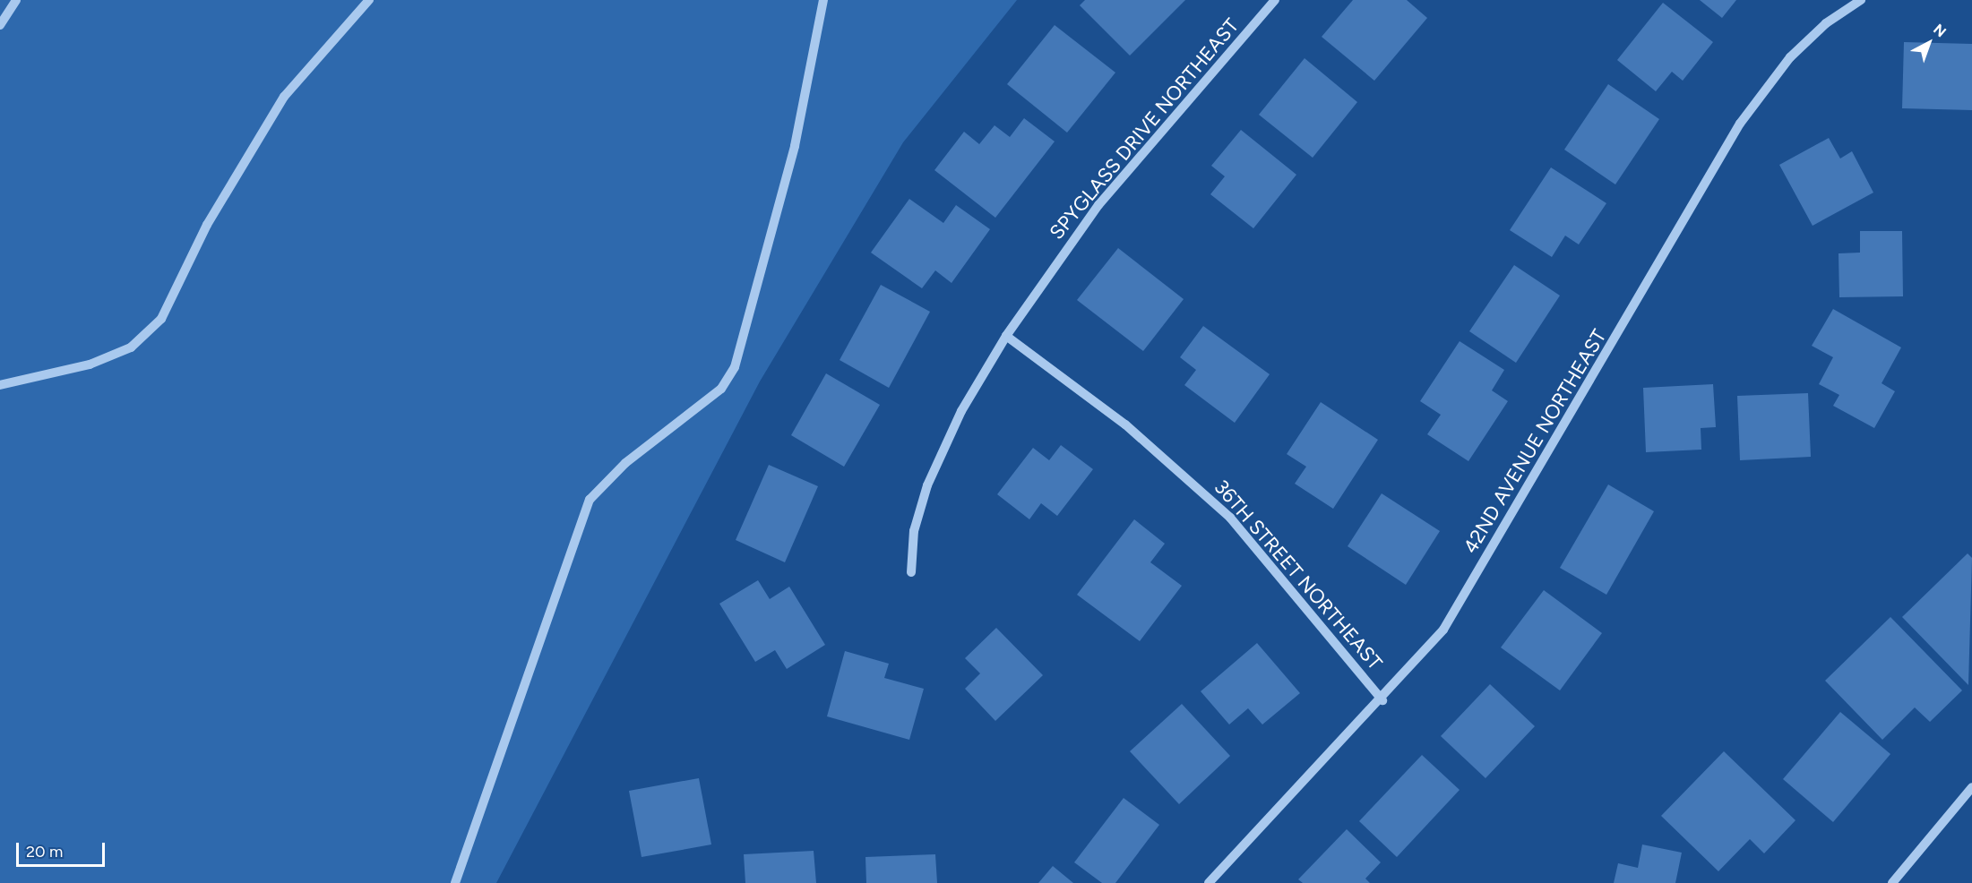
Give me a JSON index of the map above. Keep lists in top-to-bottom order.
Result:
{
  "streets": {
    "street": ["SPYGLASS DRIVE NORTHEAST", "42ND AVENUE NORTHEAST", "36TH STREET NORTHEAST"]
  },
  "crossings": [
    ["SPYGLASS DRIVE NORTHEAST", "36TH STREET NORTHEAST"],
    ["42ND AVENUE NORTHEAST", "36TH STREET NORTHEAST"]
  ],
  "scale_bar": "20 m",
  "north": "top right"
}
